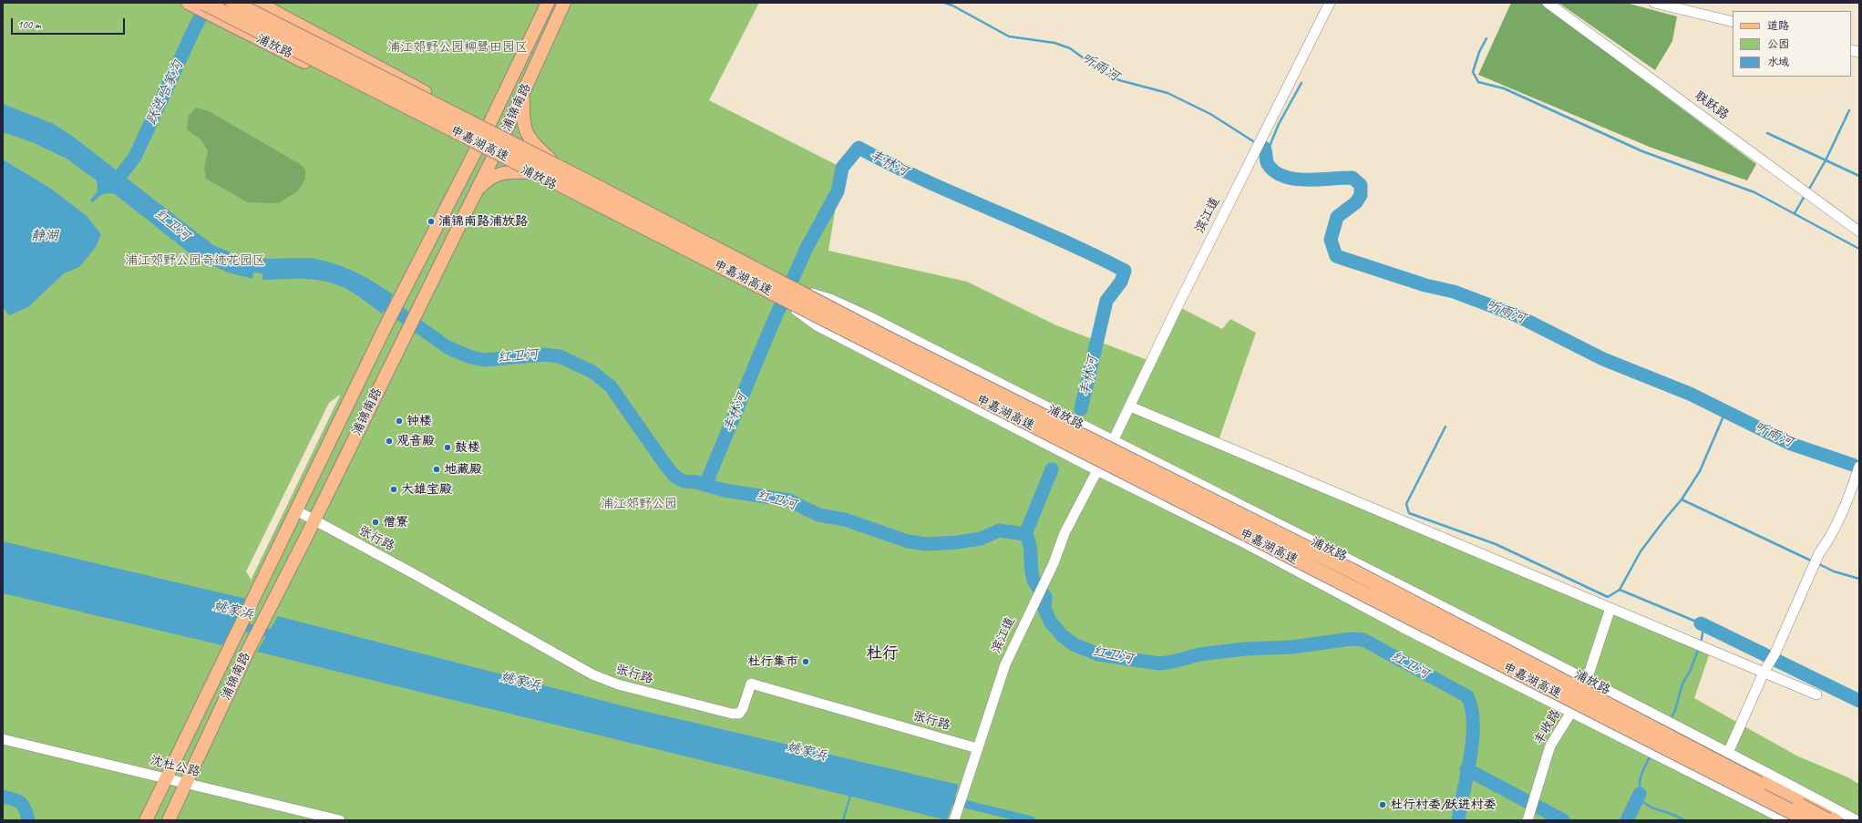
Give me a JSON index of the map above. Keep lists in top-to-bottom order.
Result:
{
  "streets": {
    "highway": ["申嘉湖高速"],
    "main road": ["浦放路", "浦锦南路"],
    "street": [
      "联跃路",
      "滨江道",
      "张行路",
      "丰收路",
      "沈杜公路"
    ]
  },
  "crossings": [
    ["浦放路", "浦锦南路"],
    ["浦放路", "申嘉湖高速"],
    ["浦放路", "滨江道"],
    ["浦放路", "丰收路"],
    ["浦锦南路", "张行路"],
    ["浦锦南路", "沈杜公路"],
    ["滨江道", "张行路"]
  ],
  "districts": ["杜行"],
  "water": [
    "听雨河",
    "跃进哈家沟",
    "丰林河",
    "红卫河",
    "静湖",
    "姚家浜"
  ],
  "parks": ["浦江郊野公园柳鹭田园区", "浦江郊野公园奇迹花园区", "浦江郊野公园"],
  "places": [
    "浦锦南路浦放路",
    "钟楼",
    "观音殿",
    "鼓楼",
    "地藏殿",
    "大雄宝殿",
    "僧寮",
    "杜行集市",
    "杜行村委/跃进村委"
  ],
  "legend": ["道路", "公园", "水域"],
  "scale_bar": "100 m"
}
